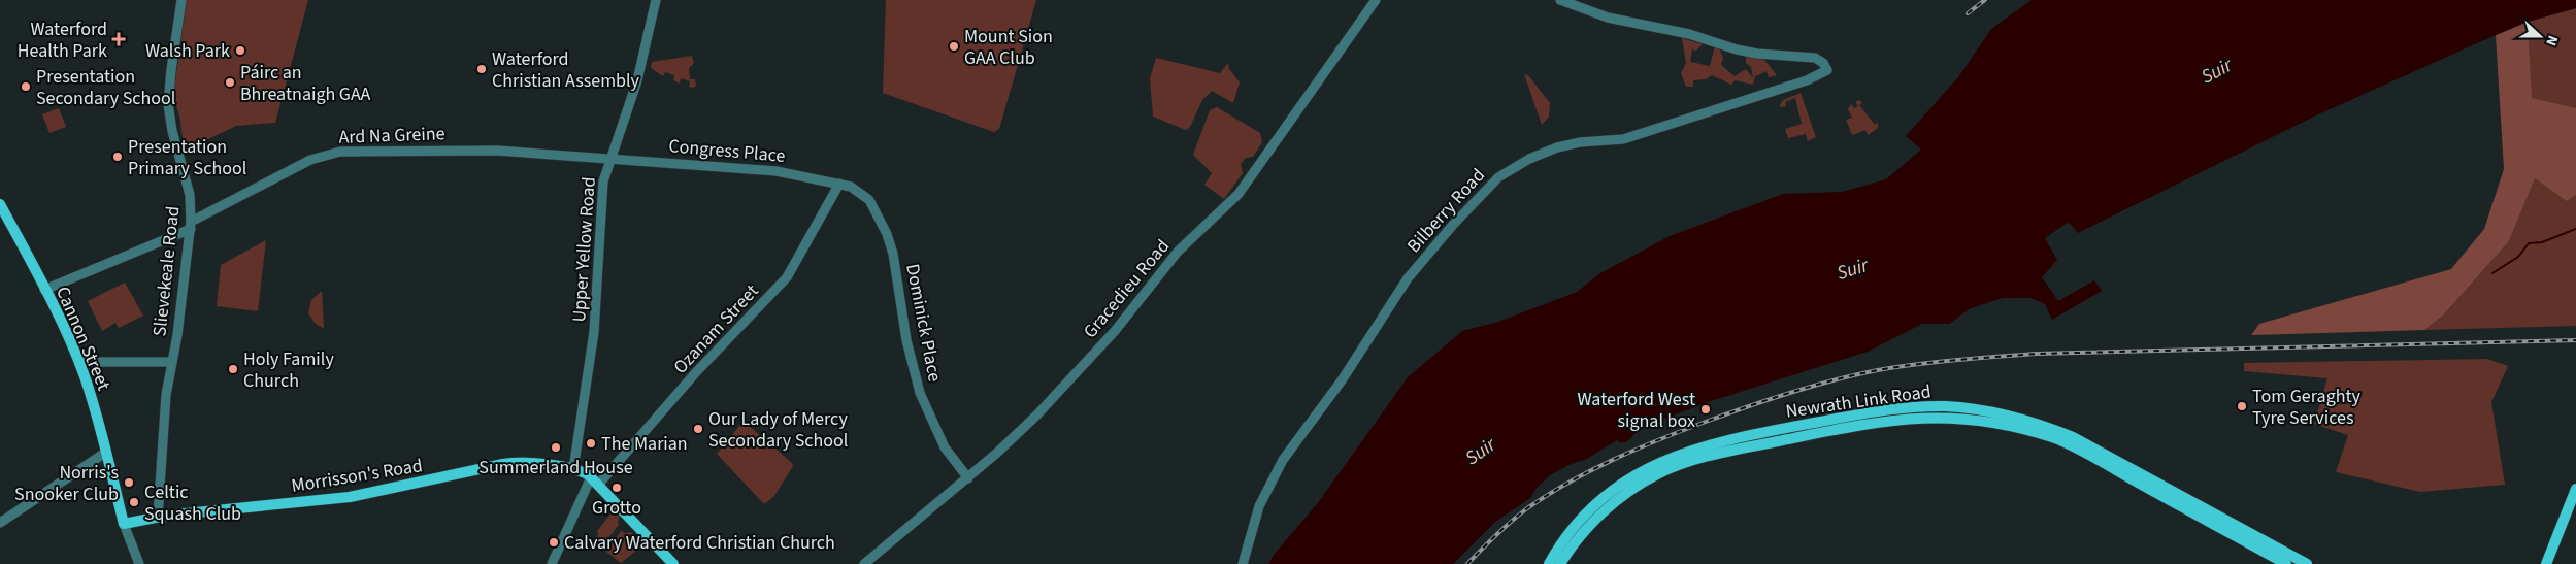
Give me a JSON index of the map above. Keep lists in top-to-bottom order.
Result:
{
  "streets": {
    "main road": ["Cannon Street", "Newrath Link Road", "Morrisson's Road"],
    "street": [
      "Ard Na Greine",
      "Congress Place",
      "Bilberry Road",
      "Upper Yellow Road",
      "Slievekeale Road",
      "Gracedieu Road",
      "Dominick Place",
      "Ozanam Street"
    ]
  },
  "crossings": [
    ["Ard Na Greine", "Congress Place"],
    ["Ard Na Greine", "Upper Yellow Road"],
    ["Ard Na Greine", "Slievekeale Road"],
    ["Ard Na Greine", "Cannon Street"],
    ["Congress Place", "Upper Yellow Road"],
    ["Congress Place", "Dominick Place"],
    ["Congress Place", "Ozanam Street"],
    ["Upper Yellow Road", "Morrisson's Road"],
    ["Slievekeale Road", "Morrisson's Road"],
    ["Gracedieu Road", "Dominick Place"],
    ["Dominick Place", "Ozanam Street"],
    ["Ozanam Street", "Morrisson's Road"],
    ["Cannon Street", "Morrisson's Road"]
  ],
  "water": ["Suir"],
  "places": {
    "health": ["Waterford Health Park"],
    "other": [
      "Mount Sion GAA Club",
      "Walsh Park",
      "Waterford Christian Assembly",
      "Páirc an Bhreatnaigh GAA",
      "Presentation Secondary School",
      "Presentation Primary School",
      "Holy Family Church",
      "Tom Geraghty Tyre Services",
      "Waterford West signal box",
      "Our Lady of Mercy Secondary School",
      "The Marian",
      "Summerland House",
      "Norris's Snooker Club",
      "Grotto",
      "Celtic Squash Club",
      "Calvary Waterford Christian Church"
    ]
  },
  "north": "right"
}
